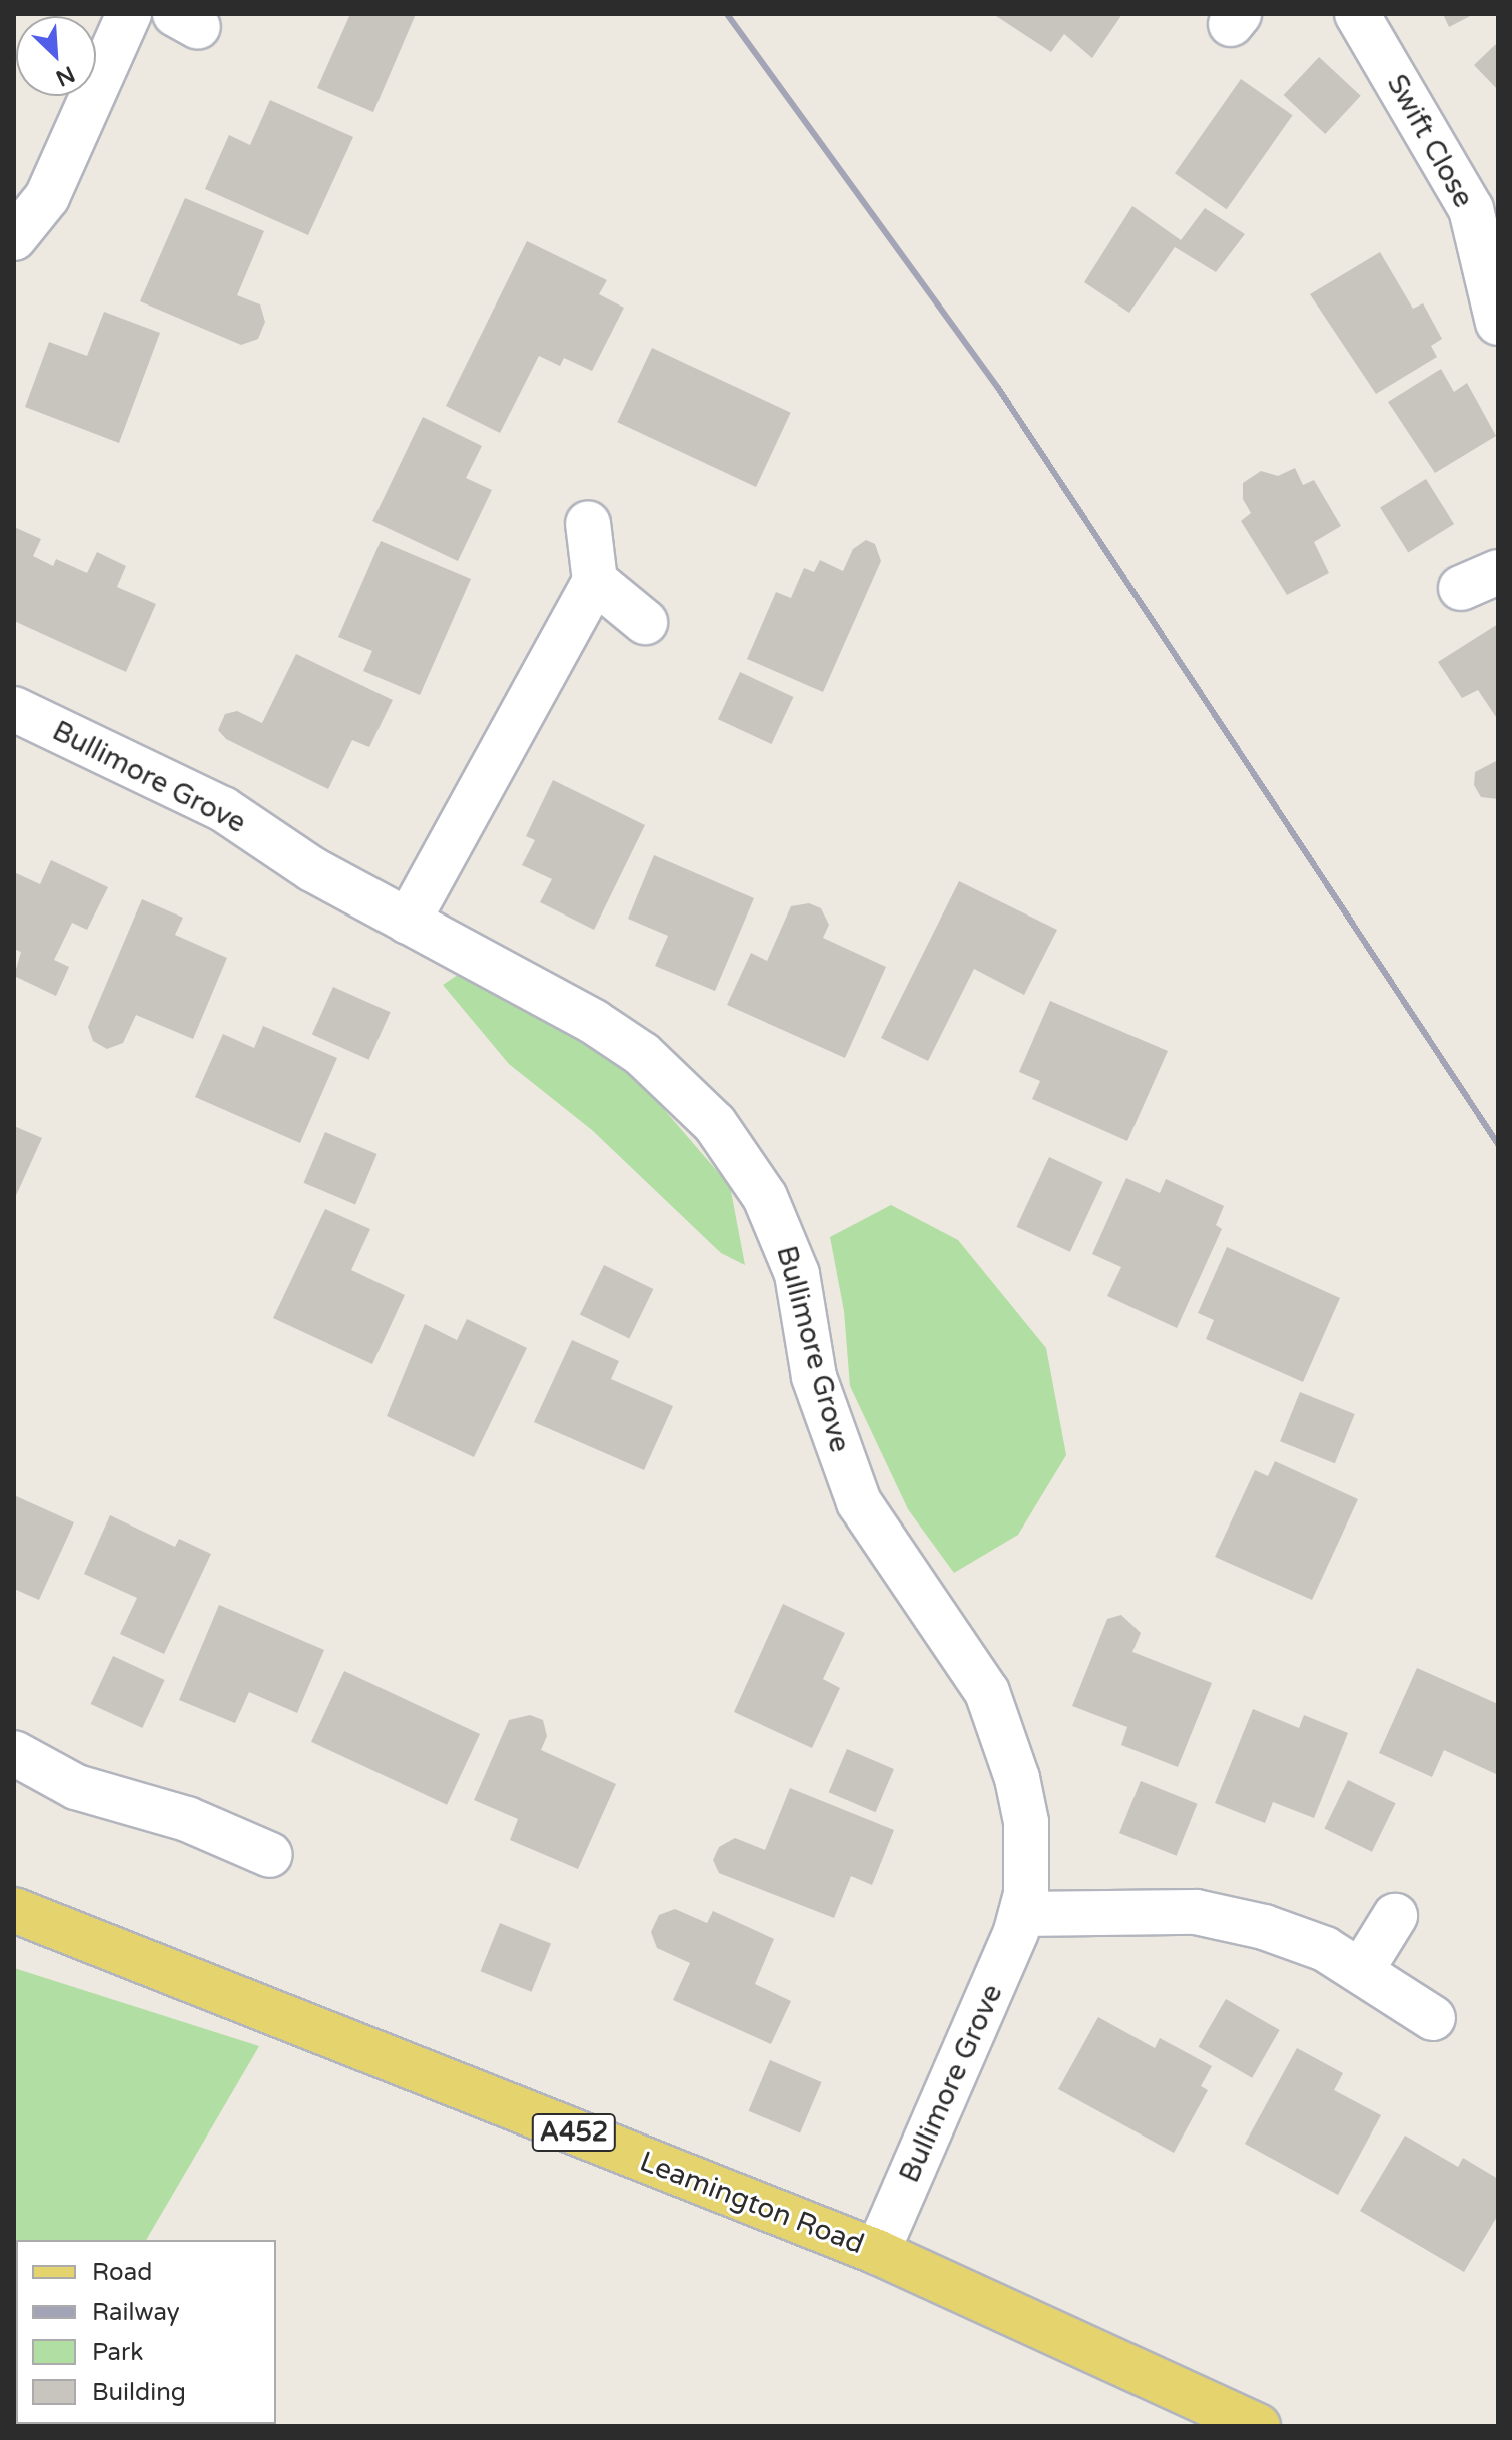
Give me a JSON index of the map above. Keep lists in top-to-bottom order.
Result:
{
  "streets": {
    "main road": ["A452", "Leamington Road"],
    "street": ["Swift Close", "Bullimore Grove"]
  },
  "crossings": [
    ["Bullimore Grove", "Leamington Road"]
  ],
  "legend": [
    "Road",
    "Railway",
    "Park",
    "Building"
  ],
  "north": "bottom right"
}
